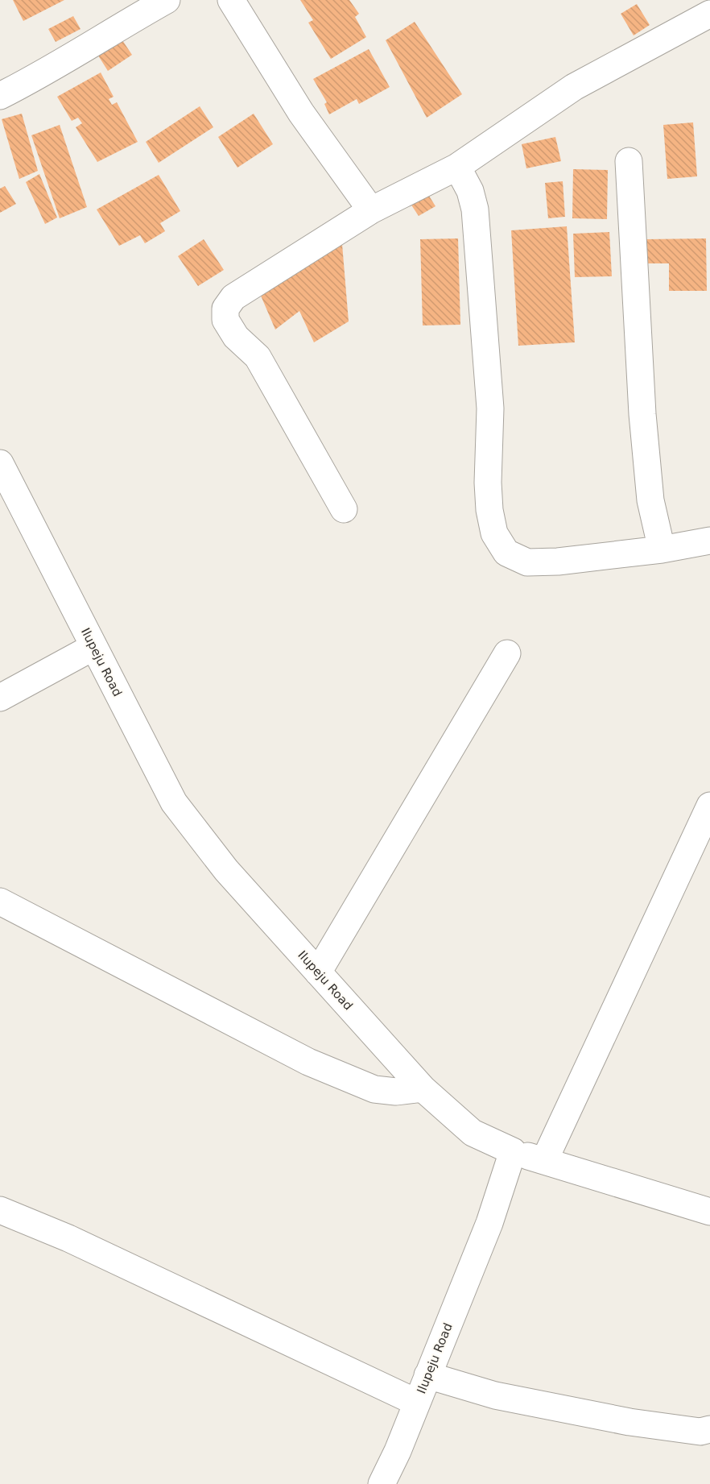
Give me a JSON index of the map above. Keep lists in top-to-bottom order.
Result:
{
  "streets": {
    "street": ["Ilupeju Road"]
  }
}
